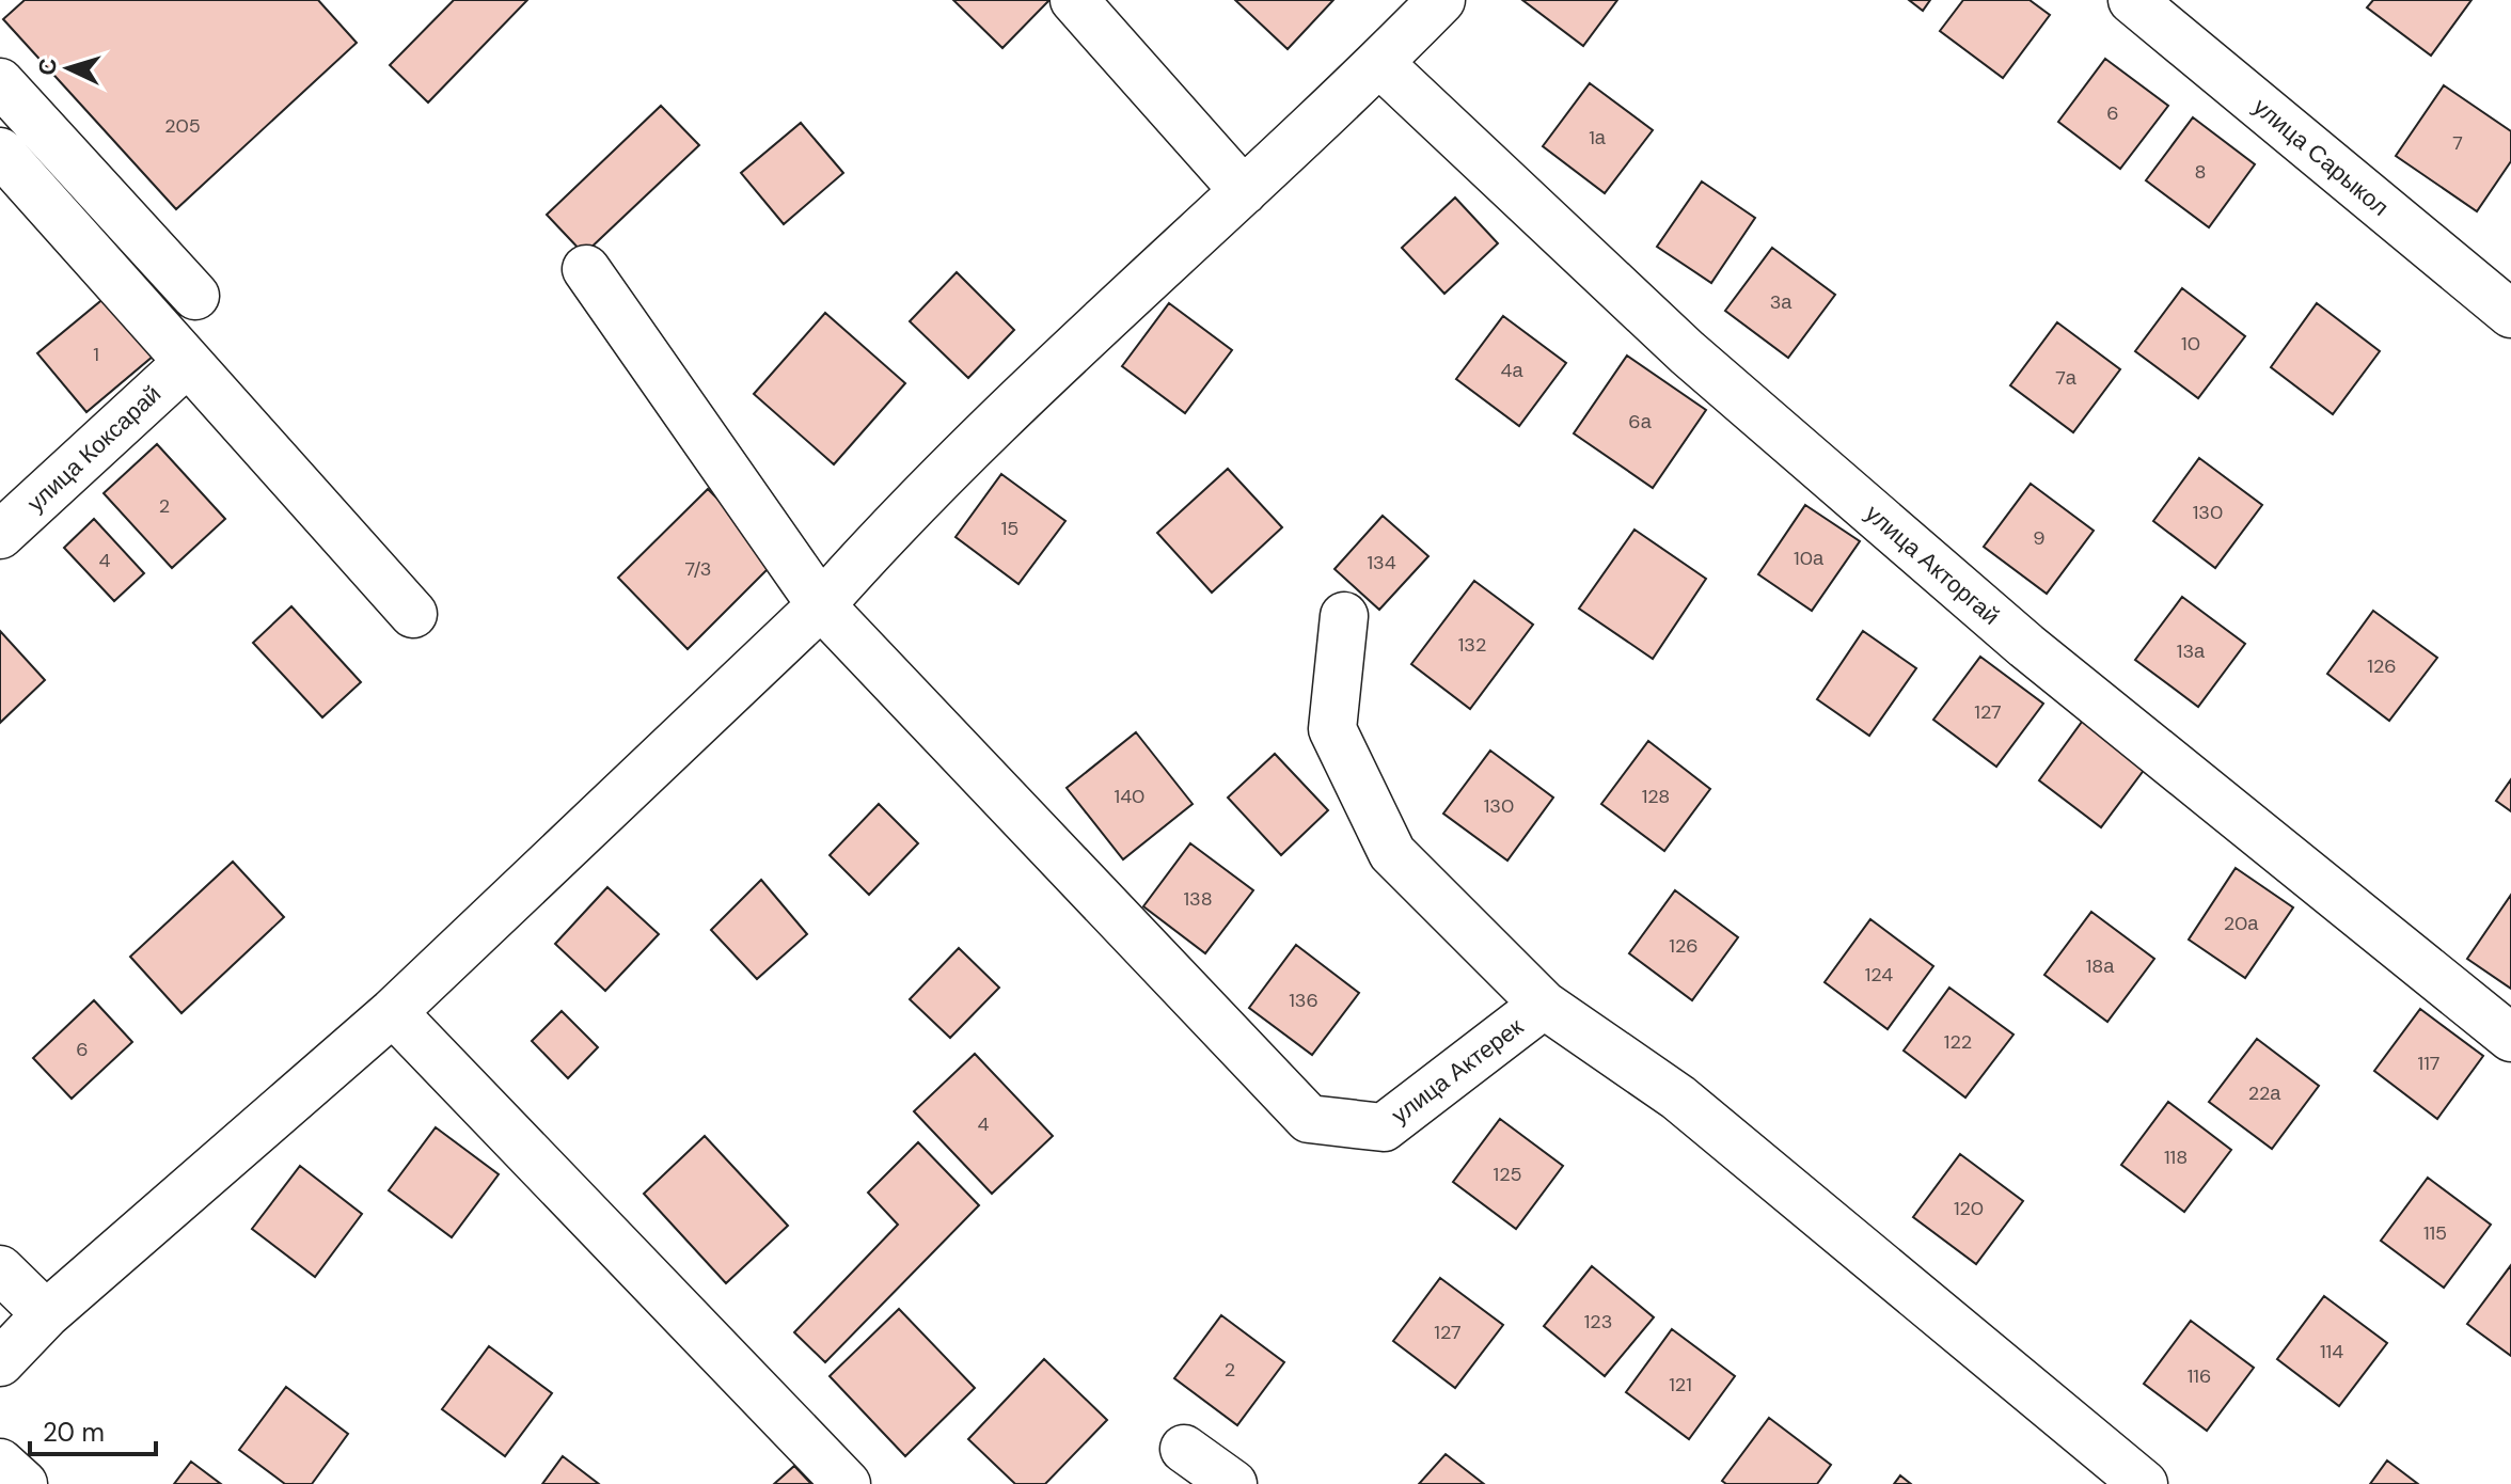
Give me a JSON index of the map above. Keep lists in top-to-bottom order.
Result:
{
  "streets": {
    "street": [
      "улица Сарыкол",
      "улица Коксарай",
      "улица Акторгай",
      "улица Актерек"
    ]
  },
  "house_numbers": [
    "6",
    "205",
    "1а",
    "7",
    "8",
    "3а",
    "10",
    "1",
    "4а",
    "7а",
    "6а",
    "2",
    "130",
    "15",
    "9",
    "10а",
    "4",
    "134",
    "7/3",
    "132",
    "13а",
    "126",
    "127",
    "140",
    "128",
    "130",
    "138",
    "20а",
    "126",
    "18а",
    "124",
    "136",
    "122",
    "6",
    "117",
    "22а",
    "4",
    "118",
    "125",
    "120",
    "115",
    "123",
    "127",
    "114",
    "2",
    "116",
    "121"
  ],
  "scale_bar": "20 m",
  "north": "left"
}
